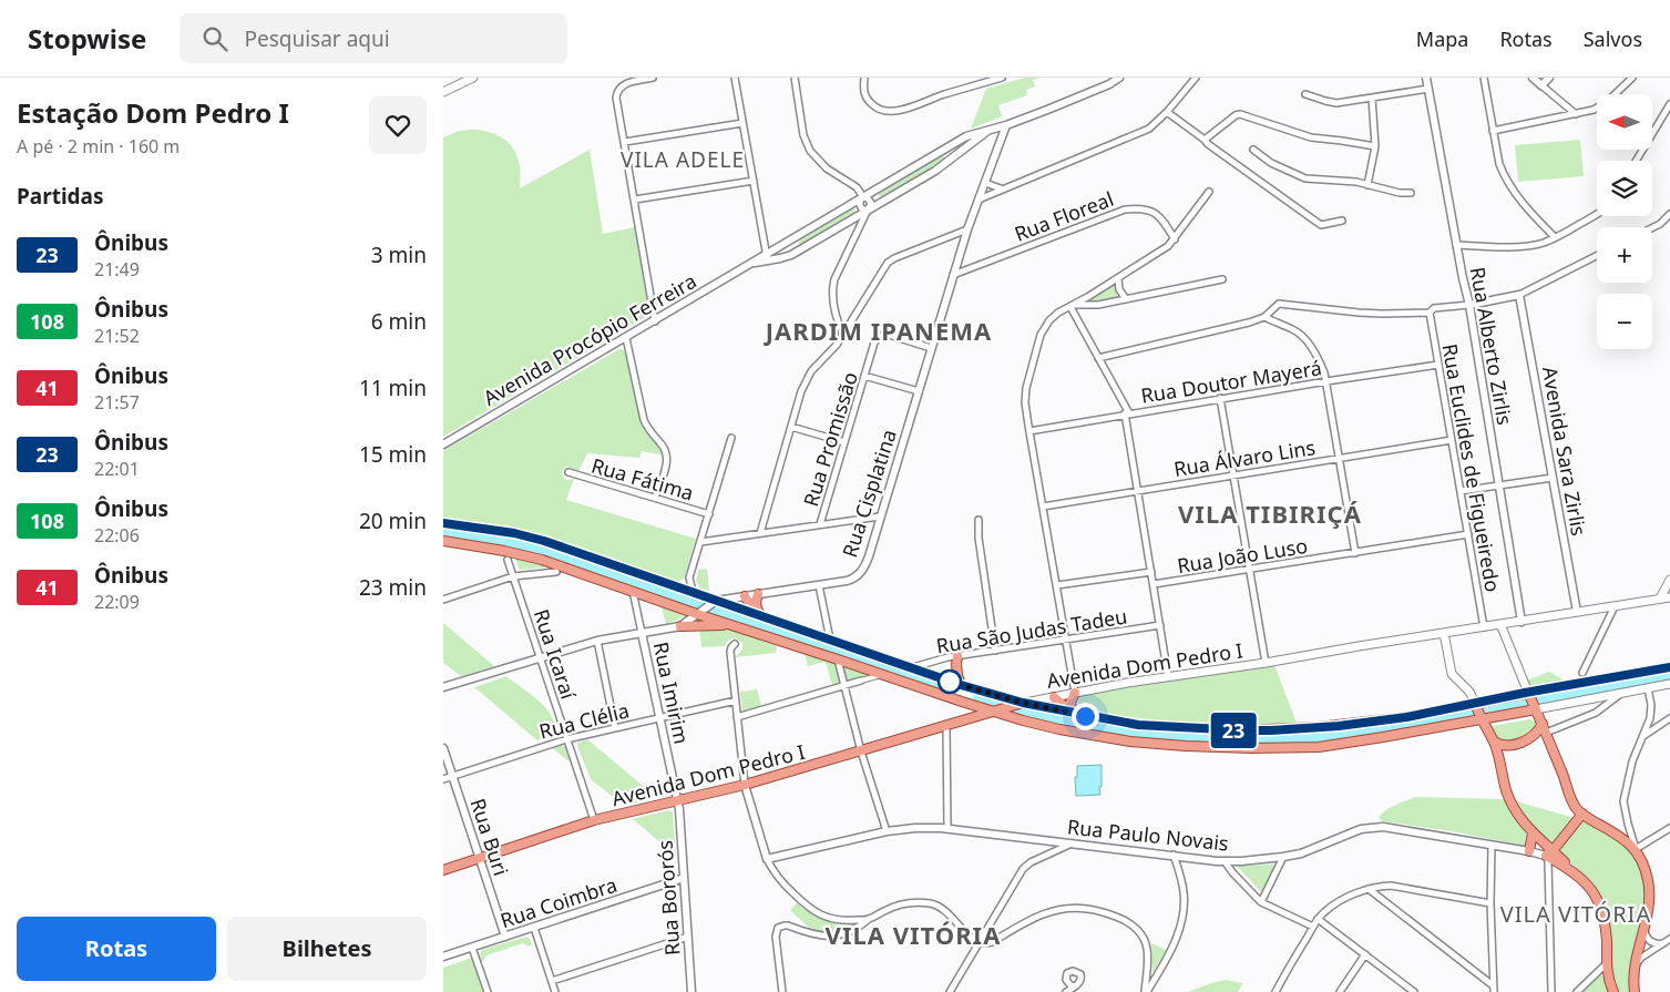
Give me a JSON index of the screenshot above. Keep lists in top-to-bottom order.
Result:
{
  "streets": {
    "main road": ["Avenida Dom Pedro I"],
    "street": [
      "Rua Floreal",
      "Avenida Procópio Ferreira",
      "Rua Alberto Zirlis",
      "Rua Doutor Mayerá",
      "Rua Promissão",
      "Avenida Sara Zirlis",
      "Rua Álvaro Lins",
      "Rua Euclides de Figueiredo",
      "Rua Fátima",
      "Rua Cisplatina",
      "Rua João Luso",
      "Rua São Judas Tadeu",
      "Rua Icaraí",
      "Rua Imirim",
      "Rua Clélia",
      "Rua Paulo Novais",
      "Rua Buri",
      "Rua Bororós",
      "Rua Coimbra"
    ]
  },
  "crossings": [
    ["Rua Floreal", "Rua Cisplatina"],
    ["Avenida Procópio Ferreira", "Rua Cisplatina"],
    ["Rua Alberto Zirlis", "Avenida Dom Pedro I"],
    ["Rua Doutor Mayerá", "Rua Euclides de Figueiredo"],
    ["Rua Promissão", "Rua Cisplatina"],
    ["Avenida Sara Zirlis", "Avenida Dom Pedro I"],
    ["Rua Álvaro Lins", "Rua Euclides de Figueiredo"],
    ["Rua Euclides de Figueiredo", "Rua João Luso"],
    ["Rua Euclides de Figueiredo", "Avenida Dom Pedro I"],
    ["Rua Icaraí", "Avenida Dom Pedro I"],
    ["Rua Icaraí", "Rua Clélia"],
    ["Avenida Dom Pedro I", "Rua Imirim"],
    ["Avenida Dom Pedro I", "Rua Buri"],
    ["Avenida Dom Pedro I", "Rua Bororós"],
    ["Rua Imirim", "Rua Clélia"],
    ["Rua Imirim", "Rua Bororós"],
    ["Rua Clélia", "Rua Buri"],
    ["Rua Buri", "Rua Coimbra"],
    ["Rua Bororós", "Rua Coimbra"]
  ],
  "districts": [
    "VILA ADELE",
    "JARDIM IPANEMA",
    "VILA TIBIRIÇÁ",
    "VILA VITÓRIA",
    "VILA VITÓRIA"
  ],
  "lines": ["bus line 23"],
  "north": "left",
  "page": {
    "header": "Stopwise",
    "search": "Pesquisar aqui",
    "nav": ["Mapa", "Rotas", "Salvos"],
    "heading": [
      ["Estação Dom Pedro I", "A pé · 2 min · 160 m"],
      "Partidas"
    ],
    "on_map": "23",
    "map_buttons": ["+", "−"],
    "list": [
      {
        "mark": "23",
        "name": "Ônibus",
        "note": "21:49",
        "value": "3 min"
      },
      {
        "mark": "108",
        "name": "Ônibus",
        "note": "21:52",
        "value": "6 min"
      },
      {
        "mark": "41",
        "name": "Ônibus",
        "note": "21:57",
        "value": "11 min"
      },
      {
        "mark": "23",
        "name": "Ônibus",
        "note": "22:01",
        "value": "15 min"
      },
      {
        "mark": "108",
        "name": "Ônibus",
        "note": "22:06",
        "value": "20 min"
      },
      {
        "mark": "41",
        "name": "Ônibus",
        "note": "22:09",
        "value": "23 min"
      }
    ],
    "buttons": ["Rotas", "Bilhetes"]
  }
}
